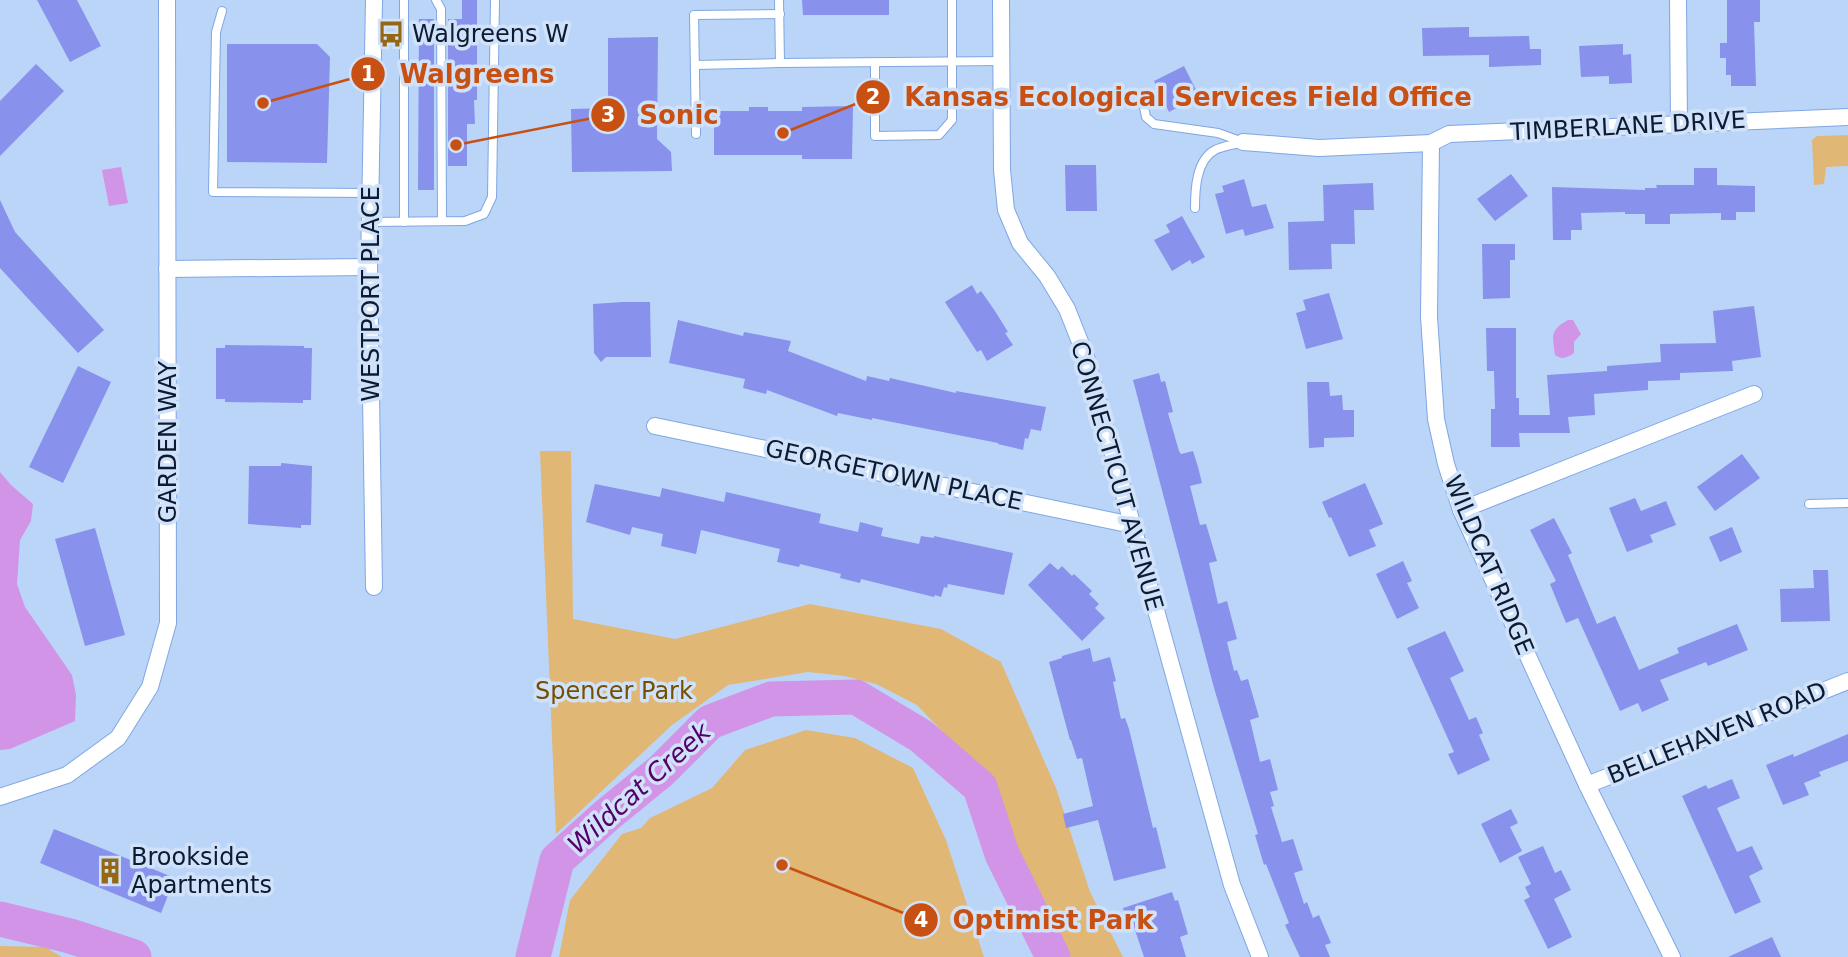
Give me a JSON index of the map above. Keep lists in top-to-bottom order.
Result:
{
  "streets": {
    "street": [
      "TIMBERLANE DRIVE",
      "WESTPORT PLACE",
      "GARDEN WAY",
      "GEORGETOWN PLACE",
      "CONNECTICUT AVENUE",
      "WILDCAT RIDGE",
      "BELLEHAVEN ROAD"
    ]
  },
  "crossings": [
    ["TIMBERLANE DRIVE", "WILDCAT RIDGE"],
    ["GEORGETOWN PLACE", "CONNECTICUT AVENUE"],
    ["WILDCAT RIDGE", "BELLEHAVEN ROAD"]
  ],
  "water": ["Wildcat Creek"],
  "parks": ["Spencer Park"],
  "places": {
    "bus stop": ["Walgreens W"],
    "other": [
      "Walgreens",
      "Kansas Ecological Services Field Office",
      "Sonic",
      "Optimist Park"
    ],
    "building": ["Brookside Apartments"]
  }
}
